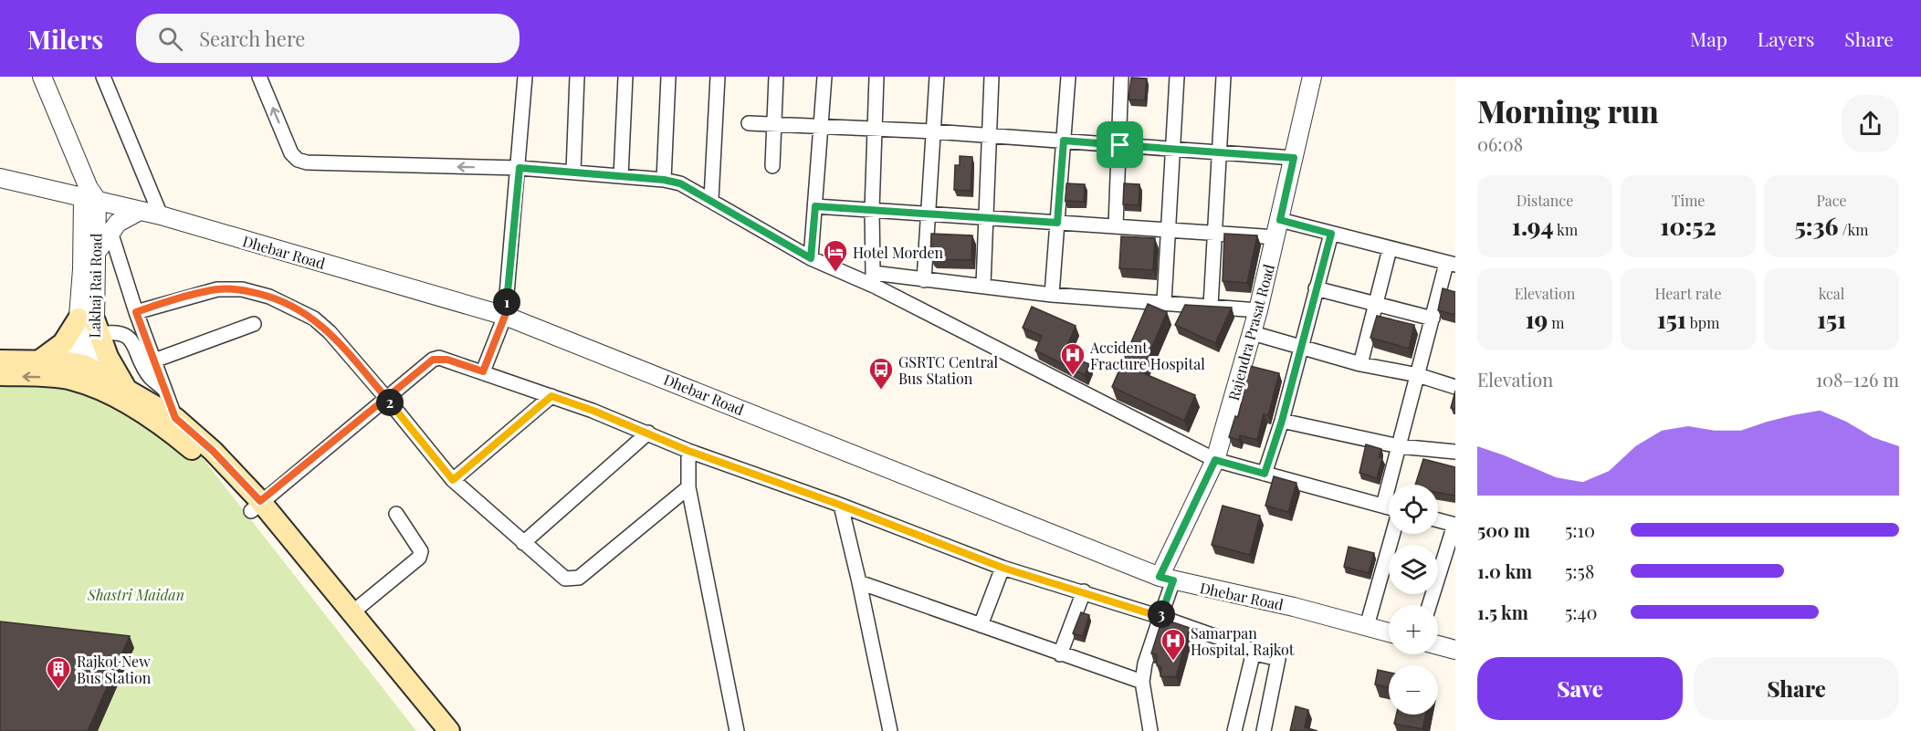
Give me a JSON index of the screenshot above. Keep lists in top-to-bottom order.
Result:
{
  "streets": {
    "street": ["Dhebar Road", "Lakhaj Rai Road", "Rajendra Prasat Road"]
  },
  "crossings": [
    ["Dhebar Road", "Lakhaj Rai Road"],
    ["Dhebar Road", "Rajendra Prasat Road"]
  ],
  "parks": ["Shastri Maidan"],
  "places": {
    "hotel": ["Hotel Morden"],
    "hospital": ["Accident Fracture Hospital", "Samarpan Hospital, Rajkot"],
    "bus stop": ["GSRTC Central Bus Station"],
    "building": ["Rajkot New Bus Station"]
  },
  "page": {
    "header": "Milers",
    "search": "Search here",
    "nav": ["Map", "Layers", "Share"],
    "heading": ["Morning run", "06:08"],
    "stats": [
      ["Distance", "1.94 km"],
      ["Time", "10:52"],
      ["Pace", "5:36 /km"],
      ["Elevation", "19 m"],
      ["Heart rate", "151 bpm"],
      ["kcal", "151"]
    ],
    "pins": ["1", "2", "3"],
    "chart": ["Elevation", "108–126 m"],
    "map_buttons": ["+", "−"],
    "list": [
      {
        "name": "500 m",
        "note": "5:10"
      },
      {
        "name": "1.0 km",
        "note": "5:58"
      },
      {
        "name": "1.5 km",
        "note": "5:40"
      }
    ],
    "buttons": ["Save", "Share"]
  }
}
